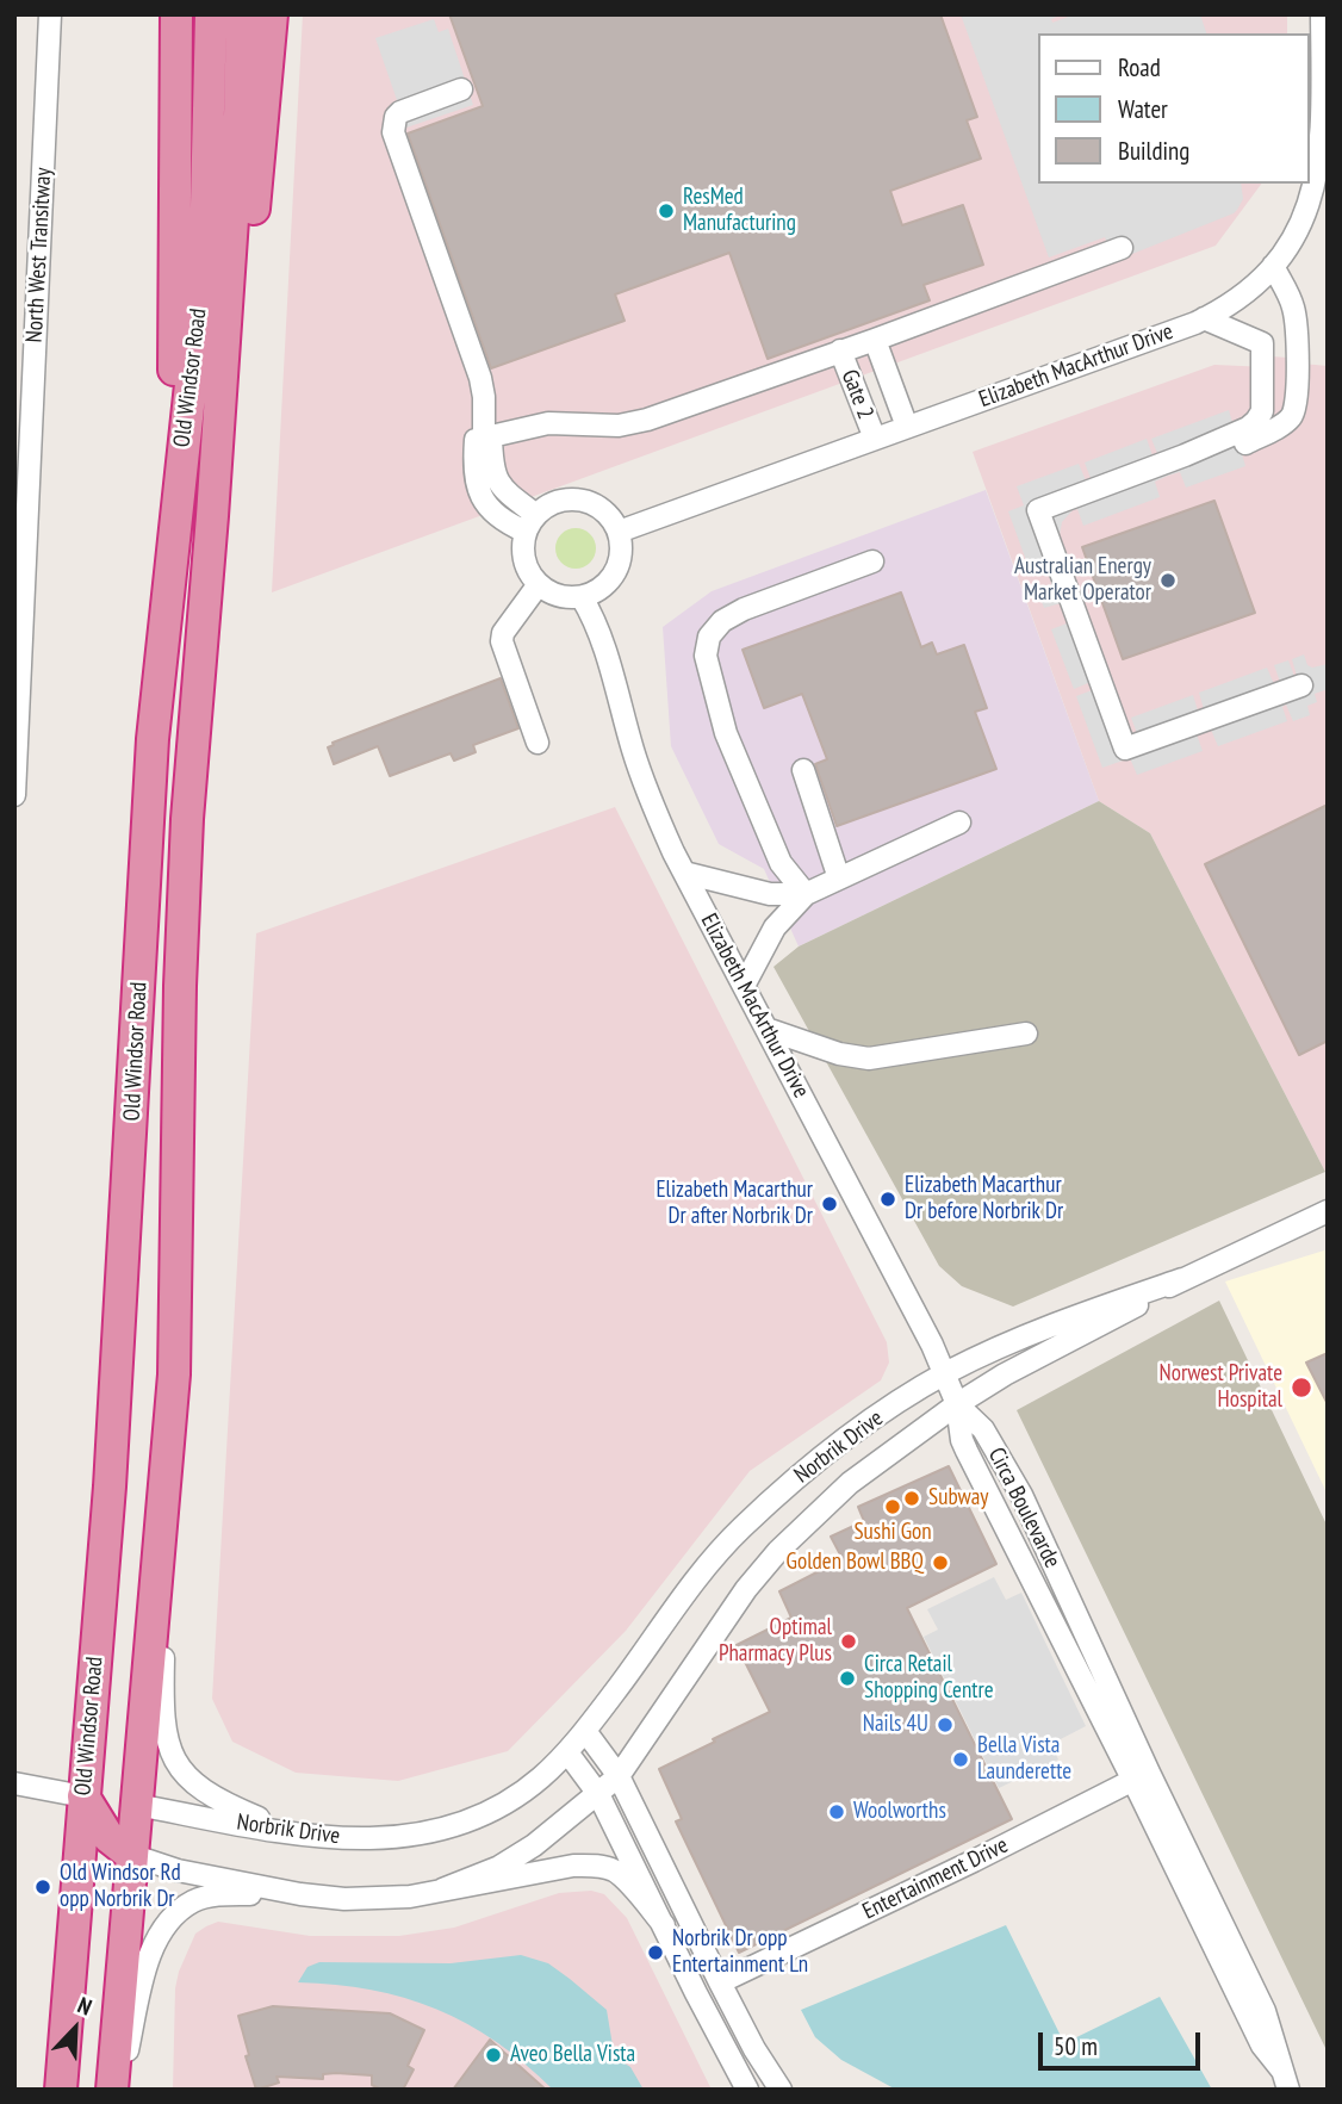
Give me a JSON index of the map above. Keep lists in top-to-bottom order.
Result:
{
  "streets": {
    "highway": ["Old Windsor Road"],
    "street": [
      "North West Transitway",
      "Elizabeth MacArthur Drive",
      "Gate 2",
      "Norbrik Drive",
      "Circa Boulevarde",
      "Entertainment Drive"
    ]
  },
  "crossings": [
    ["Elizabeth MacArthur Drive", "Gate 2"],
    ["Elizabeth MacArthur Drive", "Norbrik Drive"],
    ["Elizabeth MacArthur Drive", "Circa Boulevarde"],
    ["Old Windsor Road", "Norbrik Drive"],
    ["Norbrik Drive", "Circa Boulevarde"],
    ["Circa Boulevarde", "Entertainment Drive"]
  ],
  "places": [
    "ResMed Manufacturing",
    "Australian Energy Market Operator",
    "Elizabeth Macarthur Dr before Norbrik Dr",
    "Elizabeth Macarthur Dr after Norbrik Dr",
    "Norwest Private Hospital",
    "Subway",
    "Sushi Gon",
    "Golden Bowl BBQ",
    "Optimal Pharmacy Plus",
    "Circa Retail Shopping Centre",
    "Nails 4U",
    "Bella Vista Launderette",
    "Woolworths",
    "Old Windsor Rd opp Norbrik Dr",
    "Norbrik Dr opp Entertainment Ln",
    "Aveo Bella Vista"
  ],
  "legend": ["Road", "Water", "Building"],
  "scale_bar": "50 m",
  "north": "top right"
}
